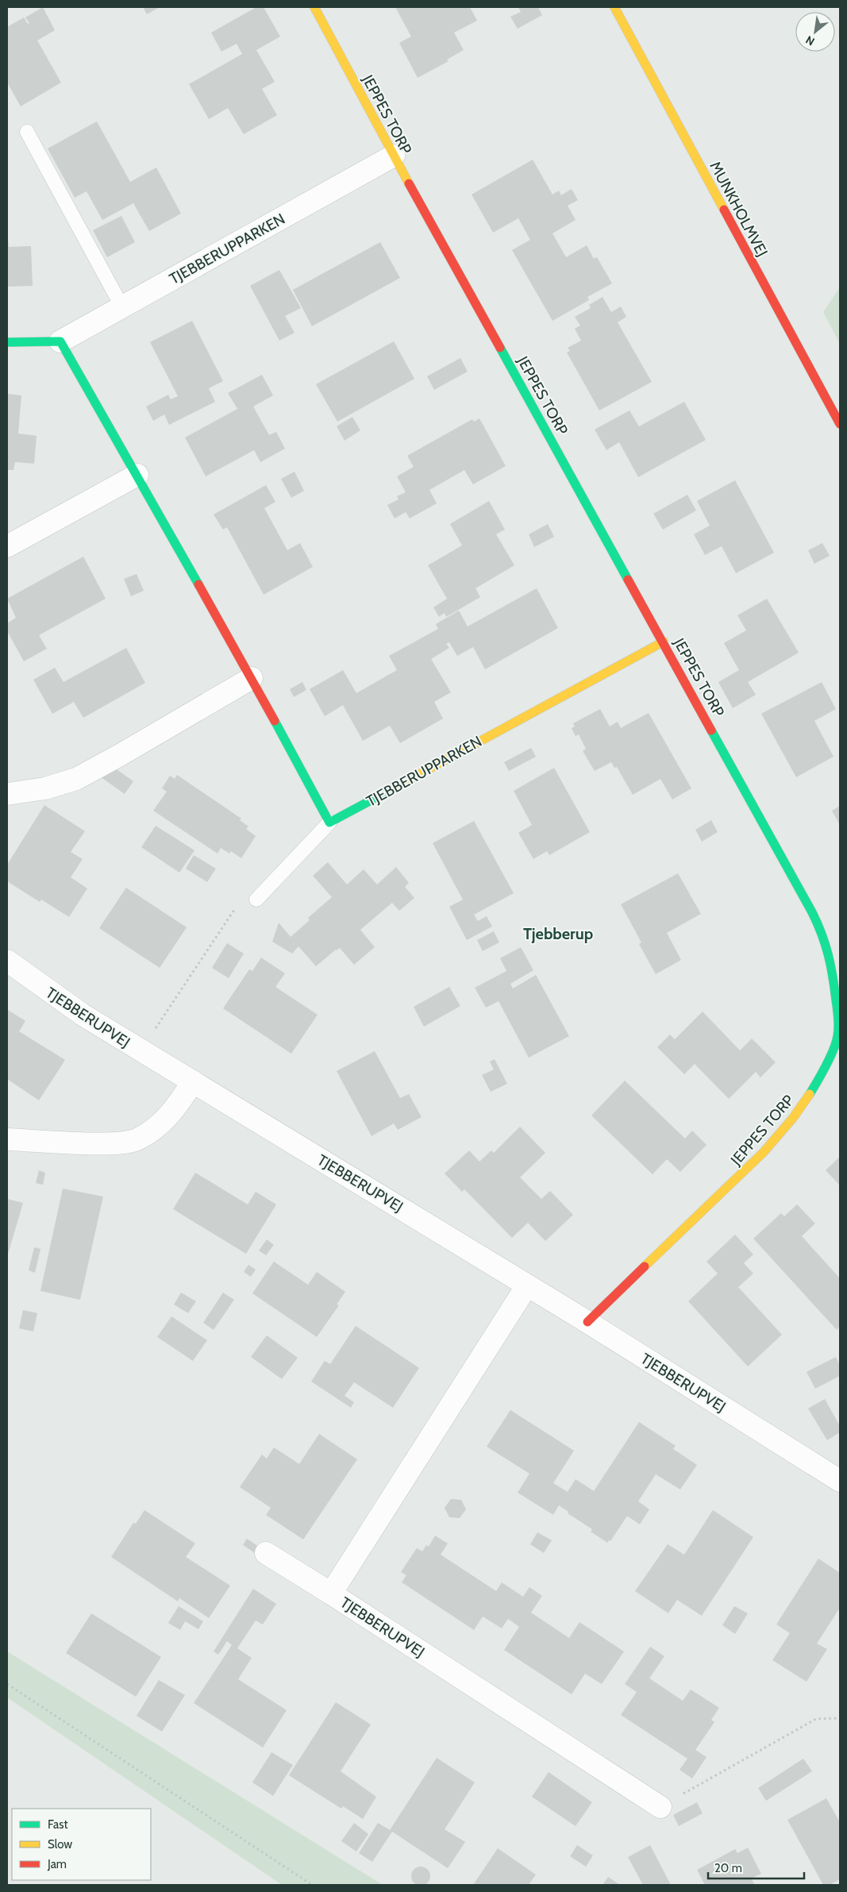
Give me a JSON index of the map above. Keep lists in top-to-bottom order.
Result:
{
  "streets": {
    "street": [
      "JEPPES TORP",
      "MUNKHOLMVEJ",
      "TJEBBERUPPARKEN",
      "TJEBBERUPVEJ"
    ]
  },
  "crossings": [
    ["JEPPES TORP", "TJEBBERUPPARKEN"],
    ["JEPPES TORP", "TJEBBERUPVEJ"]
  ],
  "districts": ["Tjebberup"],
  "legend": ["Fast", "Slow", "Jam"],
  "scale_bar": "20 m",
  "north": "bottom left"
}
